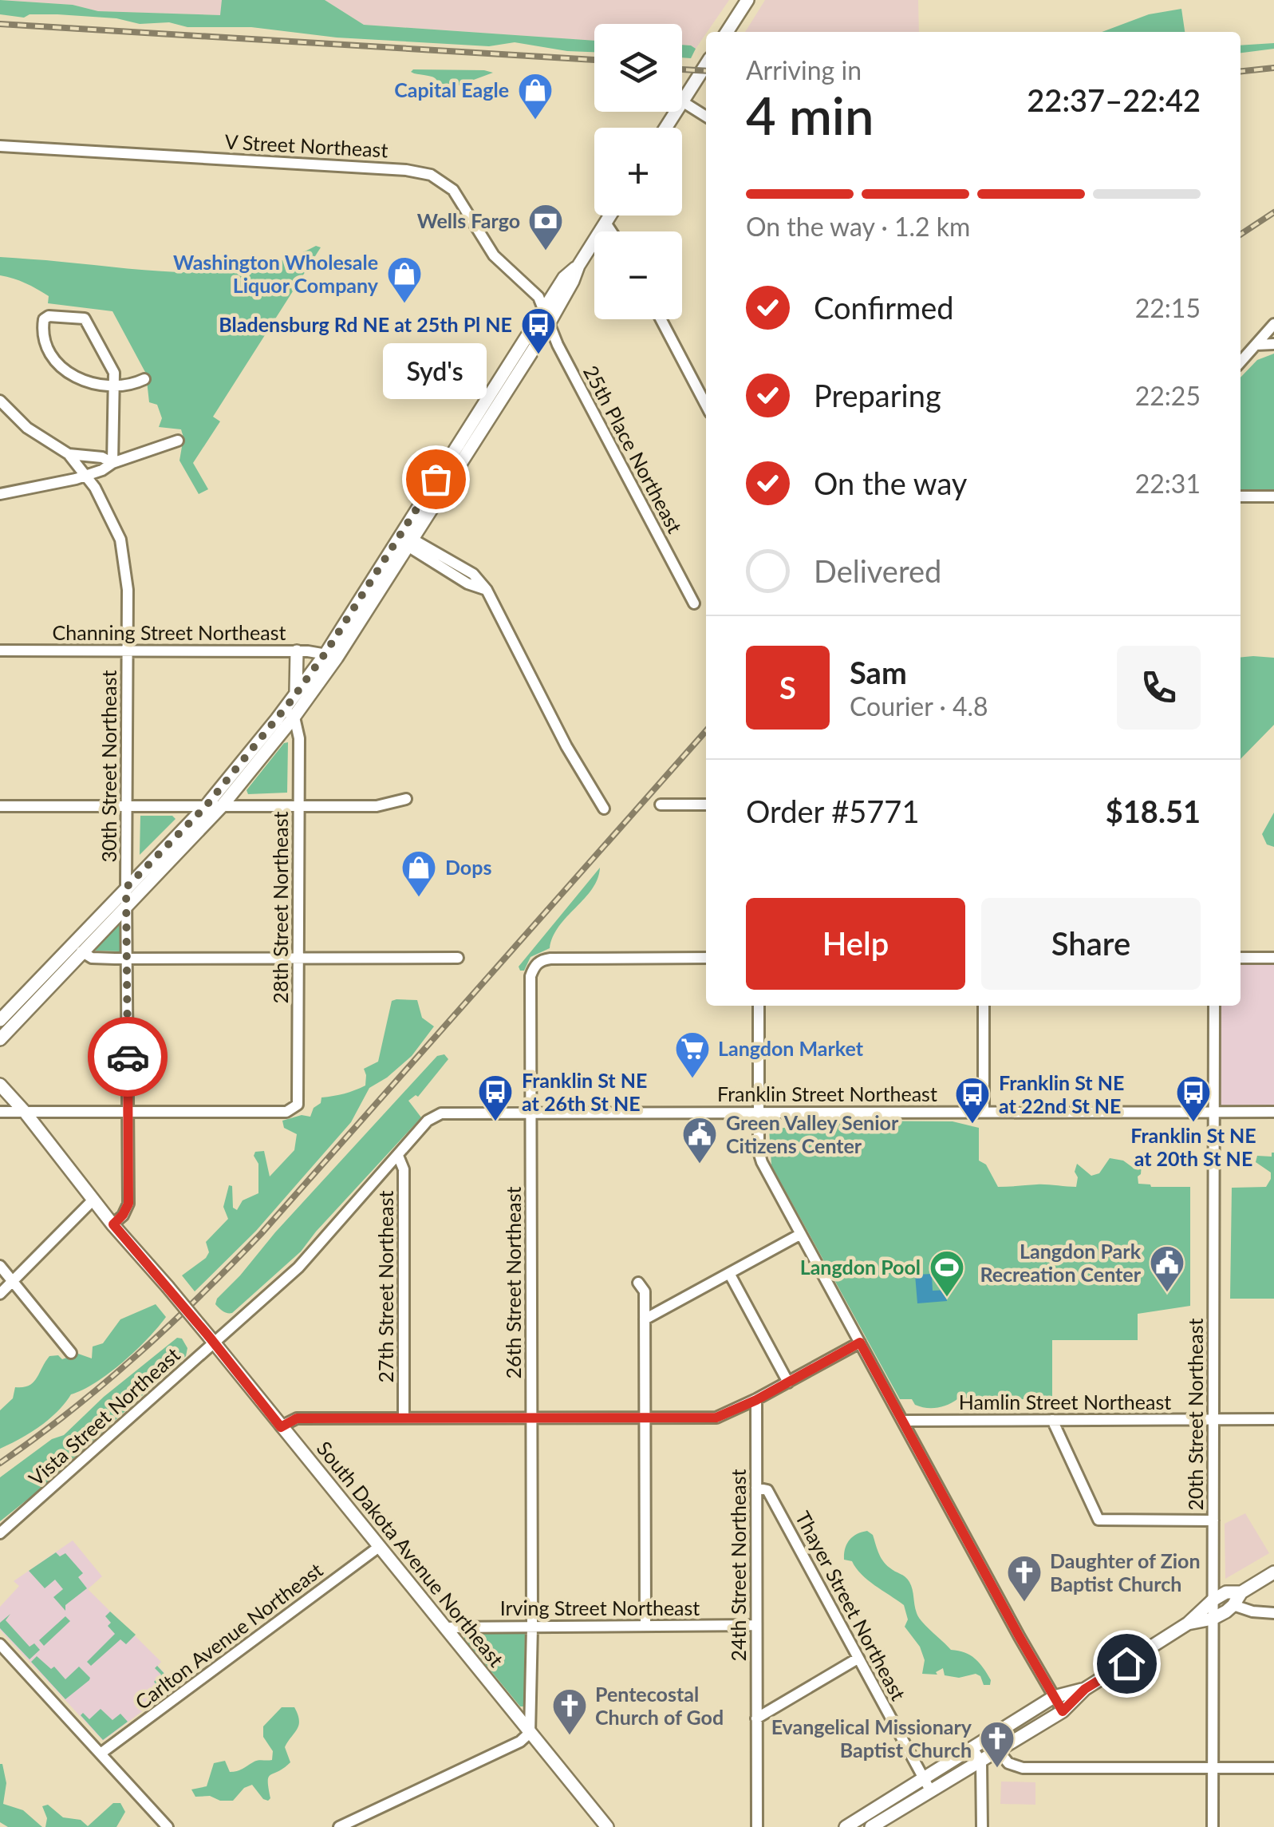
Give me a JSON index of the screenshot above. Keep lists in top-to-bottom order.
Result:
{
  "streets": {
    "main road": ["South Dakota Avenue Northeast"],
    "street": [
      "V Street Northeast",
      "25th Place Northeast",
      "Channing Street Northeast",
      "30th Street Northeast",
      "28th Street Northeast",
      "Franklin Street Northeast",
      "26th Street Northeast",
      "27th Street Northeast",
      "Hamlin Street Northeast",
      "20th Street Northeast",
      "Vista Street Northeast",
      "24th Street Northeast",
      "Thayer Street Northeast",
      "Irving Street Northeast",
      "Carlton Avenue Northeast"
    ]
  },
  "crossings": [
    ["V Street Northeast", "25th Place Northeast"],
    ["Channing Street Northeast", "30th Street Northeast"],
    ["30th Street Northeast", "28th Street Northeast"],
    ["30th Street Northeast", "South Dakota Avenue Northeast"],
    ["Franklin Street Northeast", "26th Street Northeast"],
    ["Franklin Street Northeast", "27th Street Northeast"],
    ["Franklin Street Northeast", "20th Street Northeast"],
    ["Franklin Street Northeast", "Vista Street Northeast"],
    ["26th Street Northeast", "South Dakota Avenue Northeast"],
    ["26th Street Northeast", "Irving Street Northeast"],
    ["27th Street Northeast", "Vista Street Northeast"],
    ["Hamlin Street Northeast", "20th Street Northeast"],
    ["Vista Street Northeast", "South Dakota Avenue Northeast"],
    ["South Dakota Avenue Northeast", "Irving Street Northeast"],
    ["South Dakota Avenue Northeast", "Carlton Avenue Northeast"],
    ["24th Street Northeast", "Thayer Street Northeast"],
    ["24th Street Northeast", "Irving Street Northeast"]
  ],
  "places": {
    "shop": ["Capital Eagle", "Washington Wholesale Liquor Company", "Dops"],
    "bank": ["Wells Fargo"],
    "bus stop": [
      "Bladensburg Rd NE at 25th Pl NE",
      "Franklin St NE at 26th St NE",
      "Franklin St NE at 20th St NE",
      "Franklin St NE at 22nd St NE"
    ],
    "other": ["Syd's"],
    "supermarket": ["Langdon Market"],
    "public building": ["Green Valley Senior Citizens Center", "Langdon Park Recreation Center"],
    "sports": ["Langdon Pool"],
    "church": ["Daughter of Zion Baptist Church", "Pentecostal Church of God", "Evangelical Missionary Baptist Church"]
  },
  "page": {
    "map_buttons": ["+", "−"],
    "heading": ["4 min", "Arriving in", "22:37–22:42"],
    "panel": [
      "Sam",
      "Courier · 4.8",
      "Order #5771",
      "$18.51"
    ],
    "bar": "On the way · 1.2 km",
    "list": [
      ["Confirmed", "22:15"],
      ["Preparing", "22:25"],
      ["On the way", "22:31"],
      "Delivered"
    ],
    "bubble": "Syd's",
    "round": "S",
    "buttons": ["Help", "Share"]
  }
}
